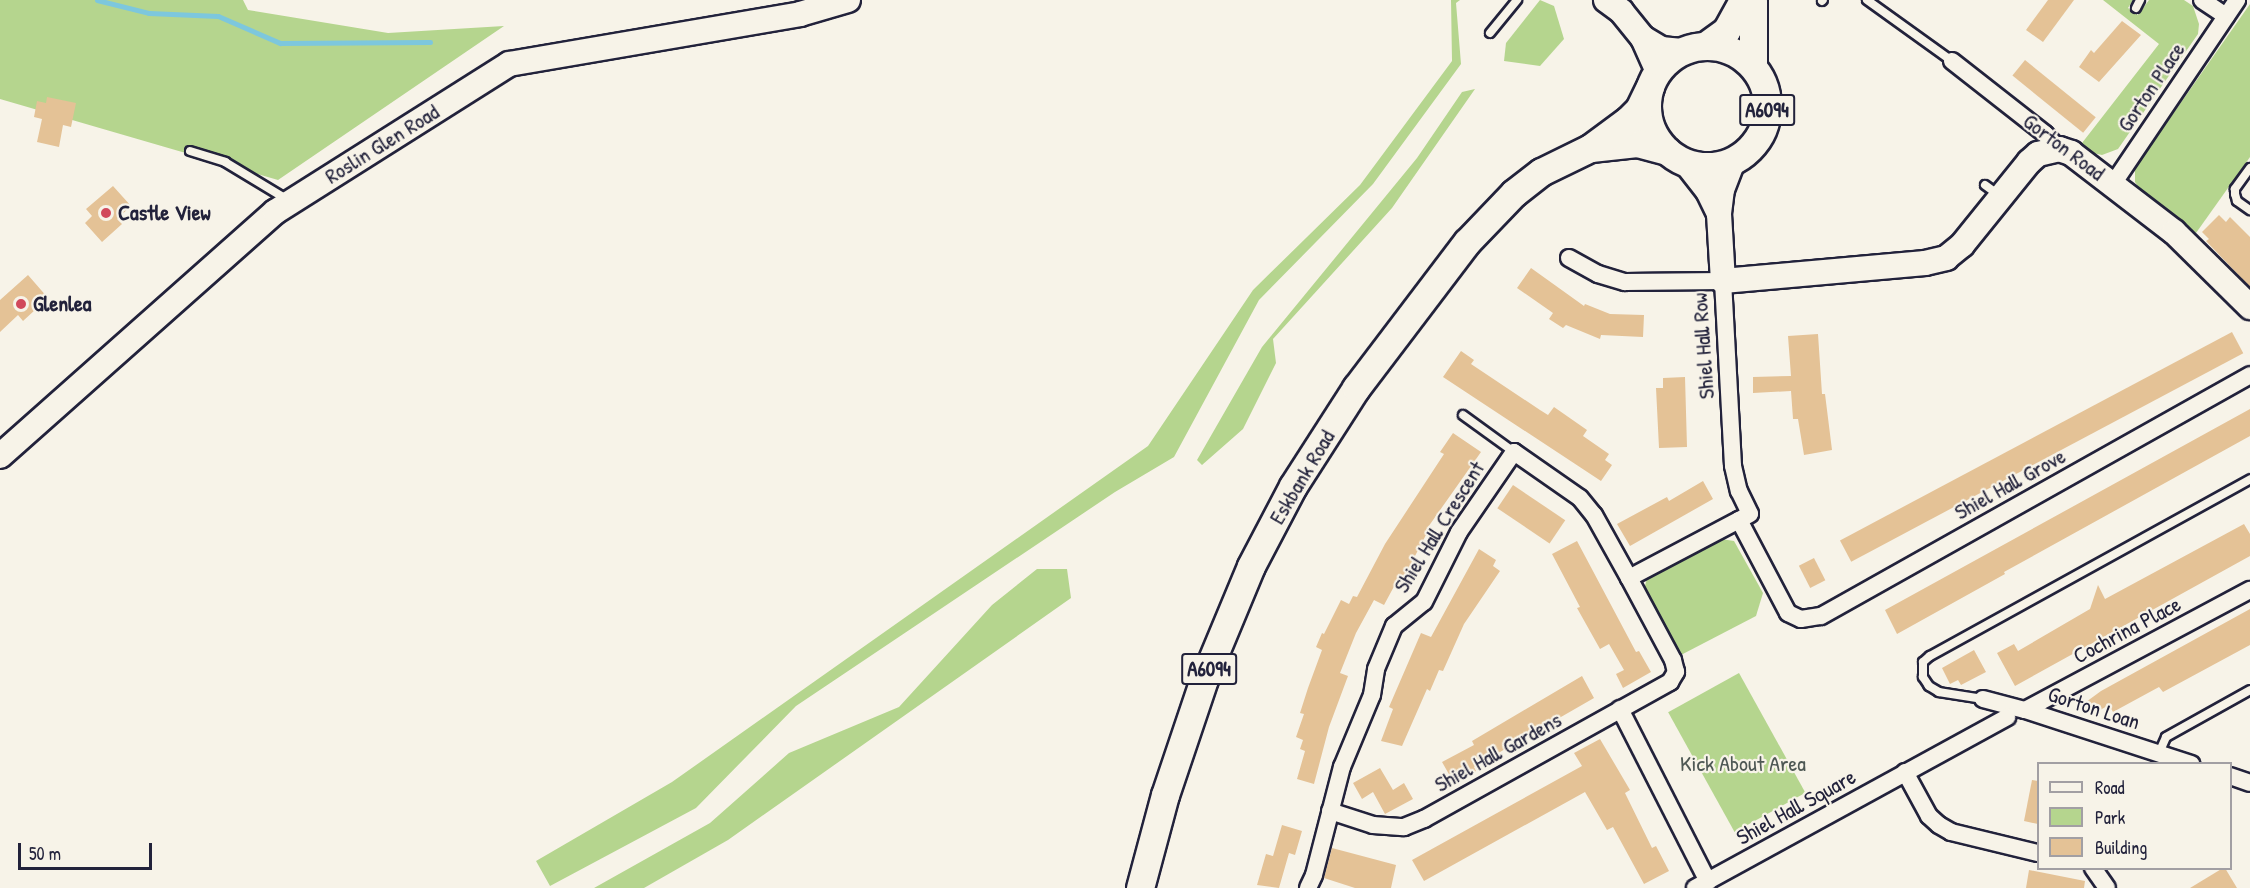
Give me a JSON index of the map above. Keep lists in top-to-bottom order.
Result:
{
  "streets": {
    "main road": [
      "A6094",
      "Roslin Glen Road",
      "Gorton Road",
      "Eskbank Road"
    ],
    "street": [
      "Gorton Place",
      "Shiel Hall Row",
      "Shiel Hall Grove",
      "Shiel Hall Crescent",
      "Cochrina Place",
      "Gorton Loan",
      "Shiel Hall Gardens",
      "Shiel Hall Square"
    ]
  },
  "crossings": [
    ["Gorton Place", "Gorton Road"],
    ["A6094", "Eskbank Road"],
    ["Shiel Hall Row", "Shiel Hall Grove"],
    ["Shiel Hall Crescent", "Shiel Hall Gardens"],
    ["Cochrina Place", "Gorton Loan"]
  ],
  "parks": ["Kick About Area"],
  "places": ["Castle View", "Glenlea"],
  "legend": ["Road", "Park", "Building"],
  "scale_bar": "50 m"
}
